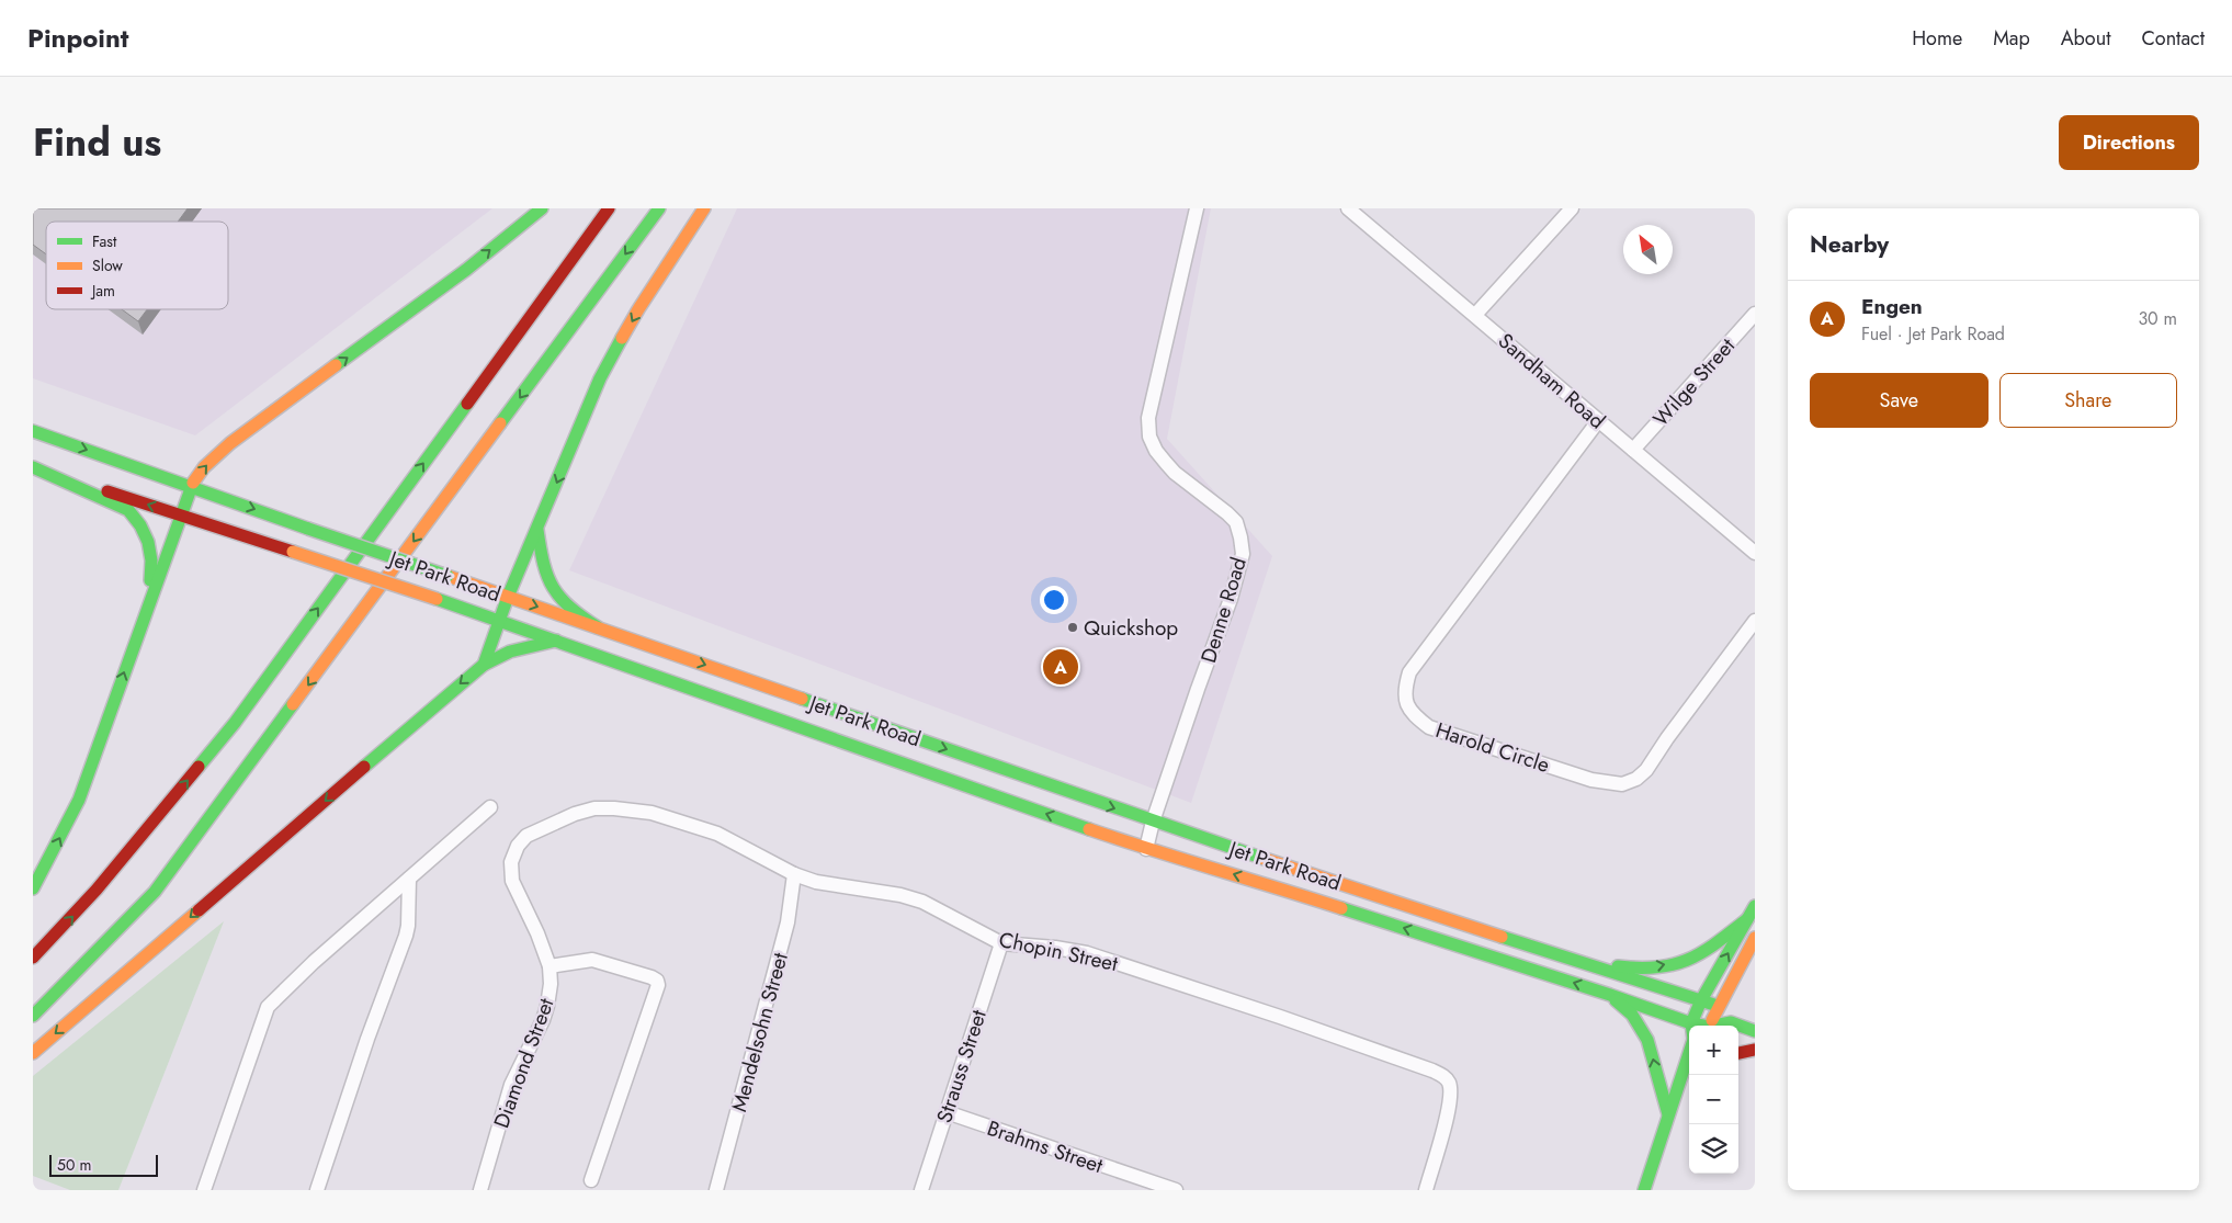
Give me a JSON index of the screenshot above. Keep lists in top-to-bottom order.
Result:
{
  "streets": {
    "main road": ["Jet Park Road"],
    "street": [
      "Sandham Road",
      "Wilge Street",
      "Denne Road",
      "Harold Circle",
      "Chopin Street",
      "Mendelsohn Street",
      "Diamond Street",
      "Strauss Street",
      "Brahms Street"
    ]
  },
  "crossings": [
    ["Sandham Road", "Wilge Street"],
    ["Sandham Road", "Harold Circle"],
    ["Jet Park Road", "Denne Road"],
    ["Chopin Street", "Mendelsohn Street"],
    ["Chopin Street", "Diamond Street"],
    ["Chopin Street", "Strauss Street"],
    ["Strauss Street", "Brahms Street"]
  ],
  "places": ["Quickshop"],
  "legend": ["Fast", "Slow", "Jam"],
  "scale_bar": "50 m",
  "north": "top left",
  "page": {
    "header": "Pinpoint",
    "nav": [
      "Home",
      "Map",
      "About",
      "Contact"
    ],
    "title": "Find us",
    "buttons": [
      "Directions",
      ["Save", "Share"]
    ],
    "heading": "Nearby",
    "list": [
      {
        "mark": "A",
        "name": "Engen",
        "note": "Fuel · Jet Park Road",
        "value": "30 m"
      }
    ],
    "pins": "A",
    "map_buttons": ["+", "−"],
    "scale": "50 m"
  }
}
